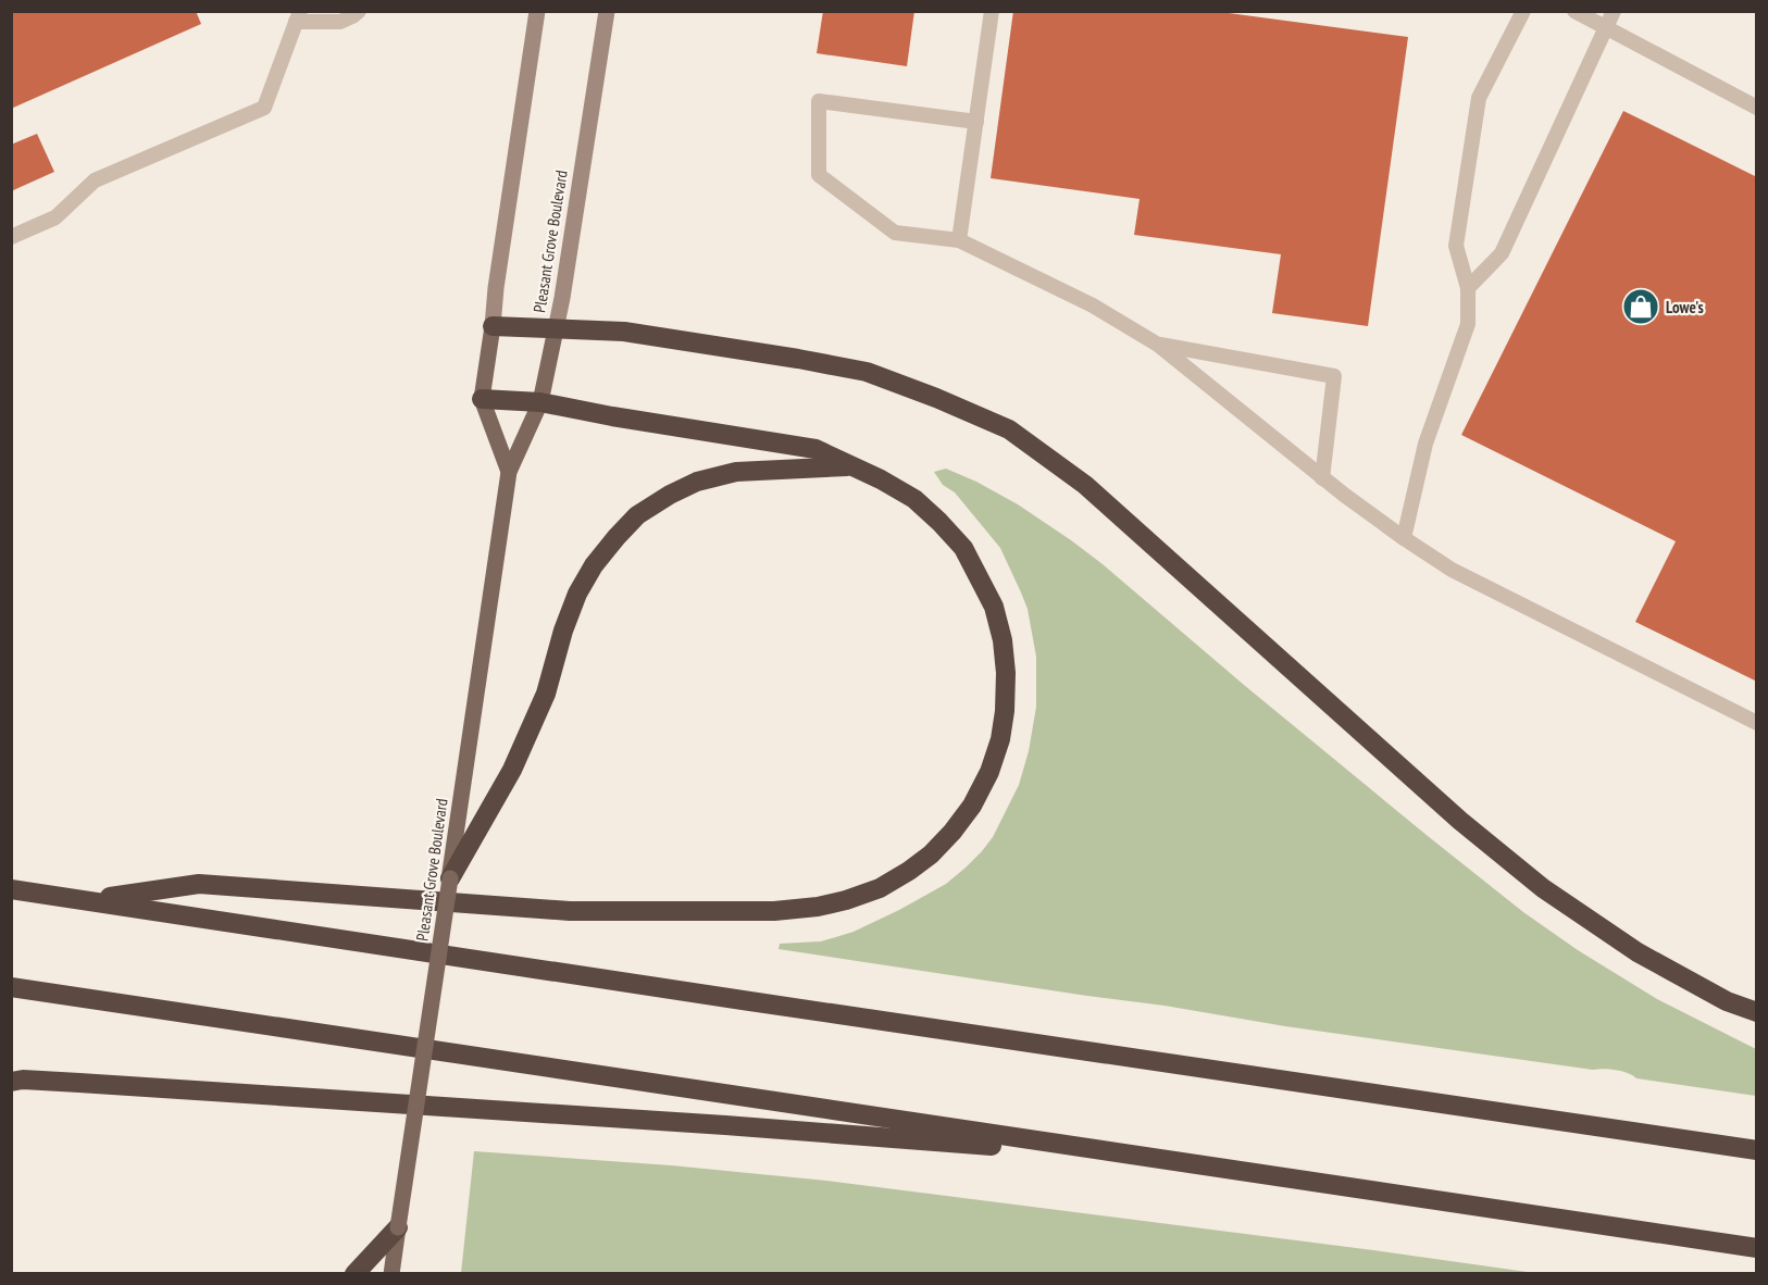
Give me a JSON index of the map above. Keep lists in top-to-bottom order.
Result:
{
  "streets": {
    "main road": ["Pleasant Grove Boulevard"]
  },
  "places": {
    "shop": ["Lowe's"]
  }
}
